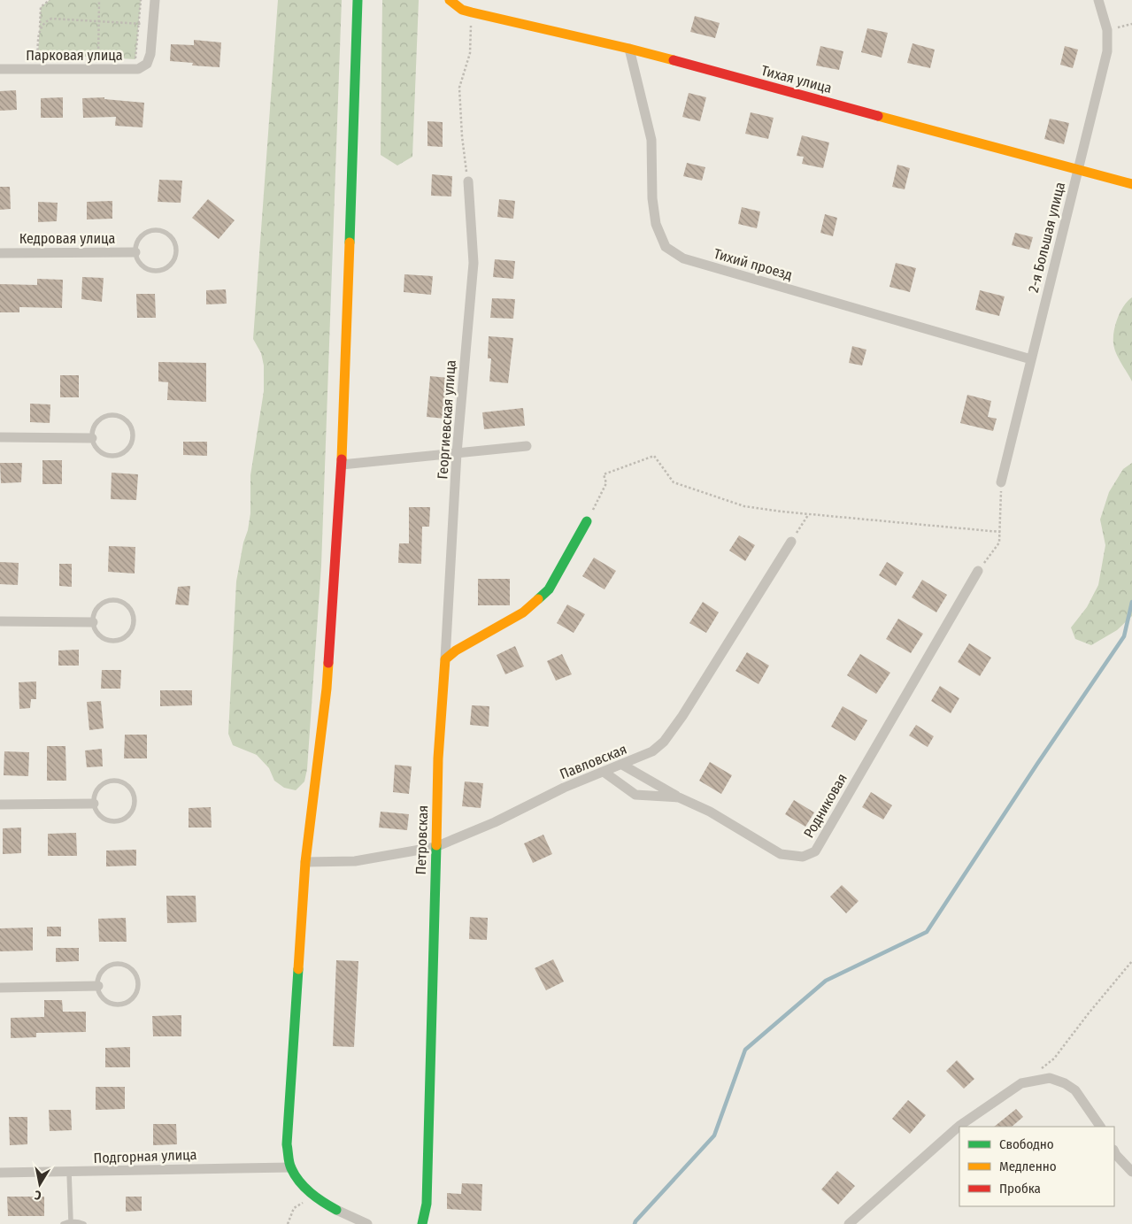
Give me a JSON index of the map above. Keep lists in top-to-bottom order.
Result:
{
  "streets": {
    "street": [
      "Парковая улица",
      "Тихая улица",
      "2-я Большая улица",
      "Кедровая улица",
      "Тихий проезд",
      "Георгиевская улица",
      "Павловская",
      "Родниковая",
      "Петровская",
      "Подгорная улица"
    ]
  },
  "crossings": [
    ["Тихая улица", "2-я Большая улица"],
    ["Тихая улица", "Тихий проезд"],
    ["2-я Большая улица", "Тихий проезд"],
    ["Георгиевская улица", "Петровская"],
    ["Павловская", "Родниковая"],
    ["Павловская", "Петровская"]
  ],
  "legend": ["Свободно", "Медленно", "Пробка"],
  "north": "bottom"
}
